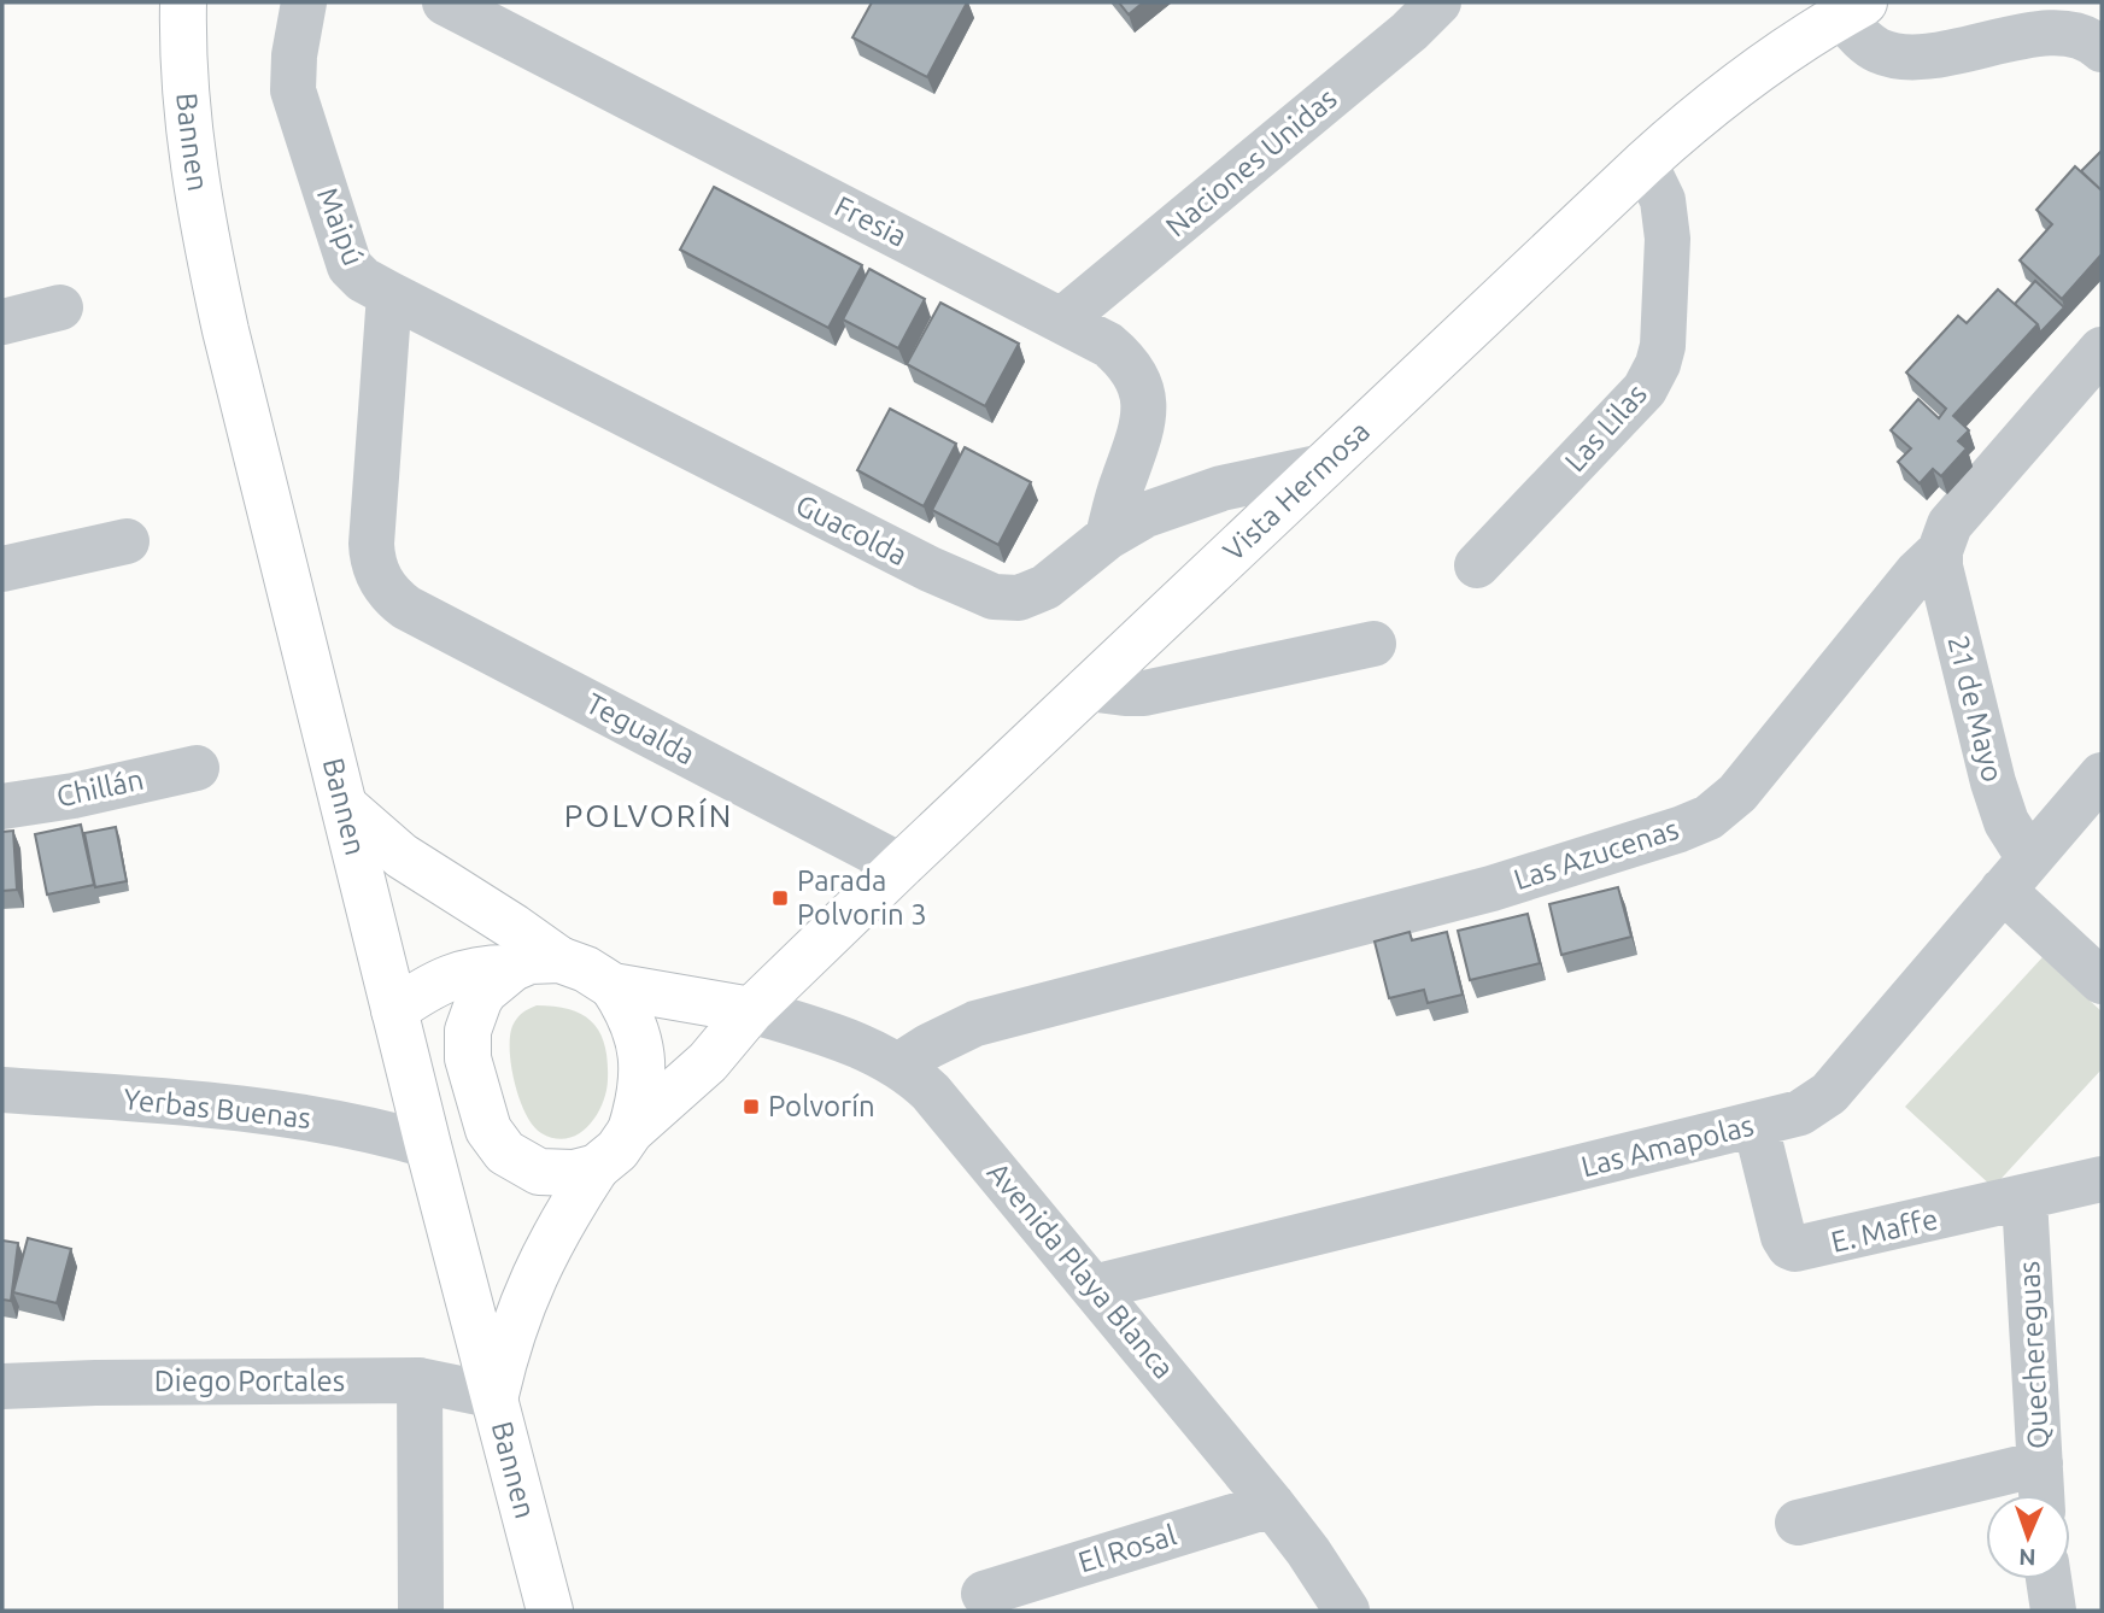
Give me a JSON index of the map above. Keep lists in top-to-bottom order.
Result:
{
  "streets": {
    "main road": ["Bannen", "Vista Hermosa"],
    "street": [
      "Naciones Unidas",
      "Fresia",
      "Maipú",
      "Las Lilas",
      "Guacolda",
      "21 de Mayo",
      "Tegualda",
      "Chillán",
      "Las Azucenas",
      "Yerbas Buenas",
      "Las Amapolas",
      "E. Maffe",
      "Avenida Playa Blanca",
      "Quechereguas",
      "Diego Portales",
      "El Rosal"
    ]
  },
  "crossings": [
    ["Bannen", "Vista Hermosa"],
    ["Bannen", "Yerbas Buenas"],
    ["Bannen", "Diego Portales"],
    ["Naciones Unidas", "Fresia"],
    ["Fresia", "Guacolda"],
    ["Maipú", "Guacolda"],
    ["Maipú", "Tegualda"],
    ["Las Lilas", "Vista Hermosa"],
    ["Vista Hermosa", "Guacolda"],
    ["Vista Hermosa", "Tegualda"],
    ["Vista Hermosa", "Avenida Playa Blanca"],
    ["Vista Hermosa", "Diego Portales"],
    ["21 de Mayo", "Las Azucenas"],
    ["21 de Mayo", "Las Amapolas"],
    ["Las Azucenas", "Avenida Playa Blanca"],
    ["Las Amapolas", "E. Maffe"],
    ["Las Amapolas", "Avenida Playa Blanca"],
    ["E. Maffe", "Quechereguas"],
    ["Avenida Playa Blanca", "El Rosal"]
  ],
  "districts": ["POLVORÍN"],
  "places": {
    "transit": ["Parada Polvorin 3", "Polvorín"]
  },
  "north": "bottom"
}
